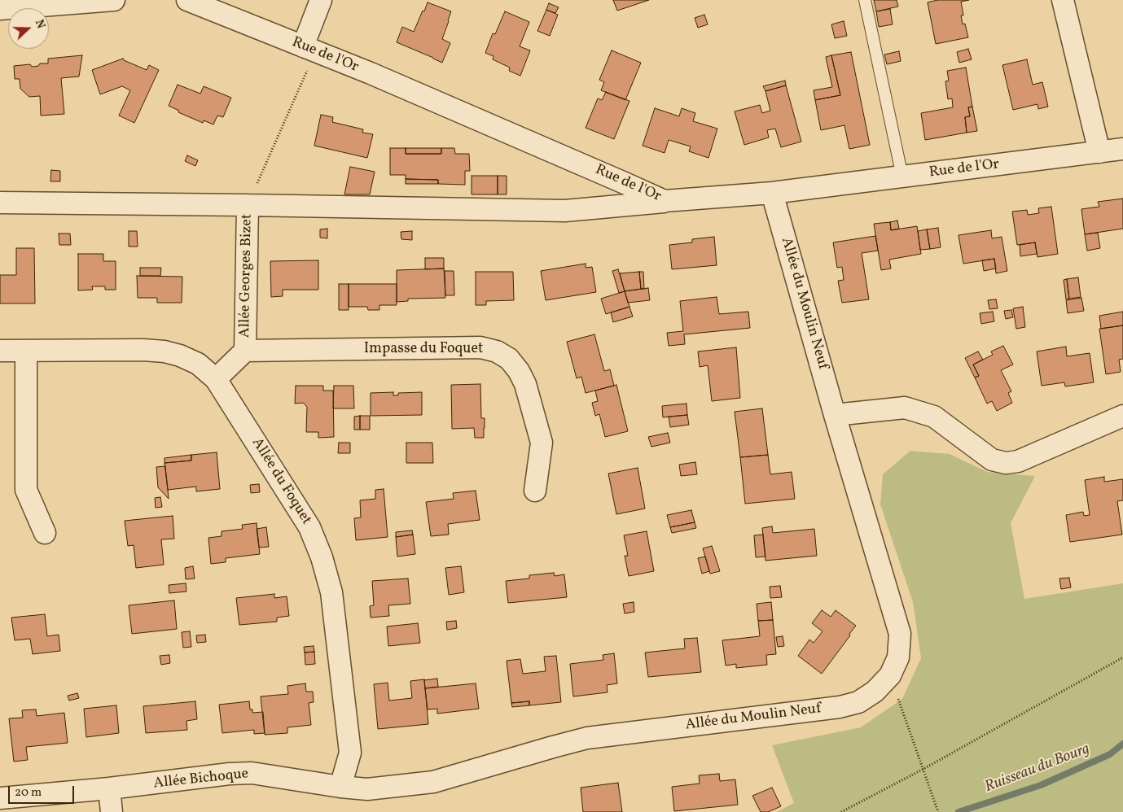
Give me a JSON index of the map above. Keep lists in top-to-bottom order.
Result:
{
  "streets": {
    "street": [
      "Rue de l'Or",
      "Allée Georges Bizet",
      "Allée du Moulin Neuf",
      "Impasse du Foquet",
      "Allée du Foquet",
      "Allée Bichoque"
    ]
  },
  "crossings": [
    ["Rue de l'Or", "Allée Georges Bizet"],
    ["Rue de l'Or", "Allée du Moulin Neuf"],
    ["Allée Georges Bizet", "Impasse du Foquet"],
    ["Allée Georges Bizet", "Allée du Foquet"],
    ["Allée du Moulin Neuf", "Allée du Foquet"],
    ["Allée du Moulin Neuf", "Allée Bichoque"],
    ["Allée du Foquet", "Allée Bichoque"]
  ],
  "water": ["Ruisseau du Bourg"],
  "scale_bar": "20 m",
  "north": "right"
}
